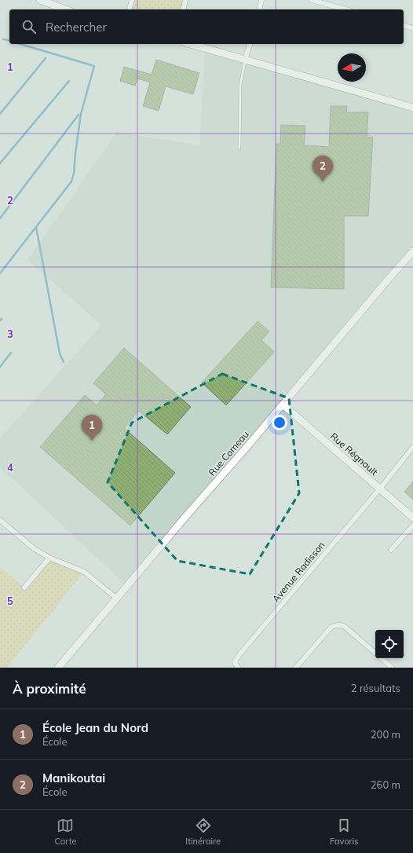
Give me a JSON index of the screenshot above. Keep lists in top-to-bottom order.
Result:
{
  "streets": {
    "street": ["Rue Comeau", "Rue Régnault", "Avenue Radisson"]
  },
  "crossings": [
    ["Rue Comeau", "Rue Régnault"],
    ["Rue Régnault", "Avenue Radisson"]
  ],
  "north": "left",
  "page": {
    "search": "Rechercher",
    "pins": ["2", "1"],
    "heading": ["À proximité", "2 résultats"],
    "list": [
      {
        "mark": "1",
        "name": "École Jean du Nord",
        "note": "École",
        "value": "200 m"
      },
      {
        "mark": "2",
        "name": "Manikoutai",
        "note": "École",
        "value": "260 m"
      }
    ],
    "nav": ["Carte", "Itinéraire", "Favoris"]
  },
  "grid": {
    "rows": [
      "1",
      "2",
      "3",
      "4",
      "5"
    ]
  }
}
